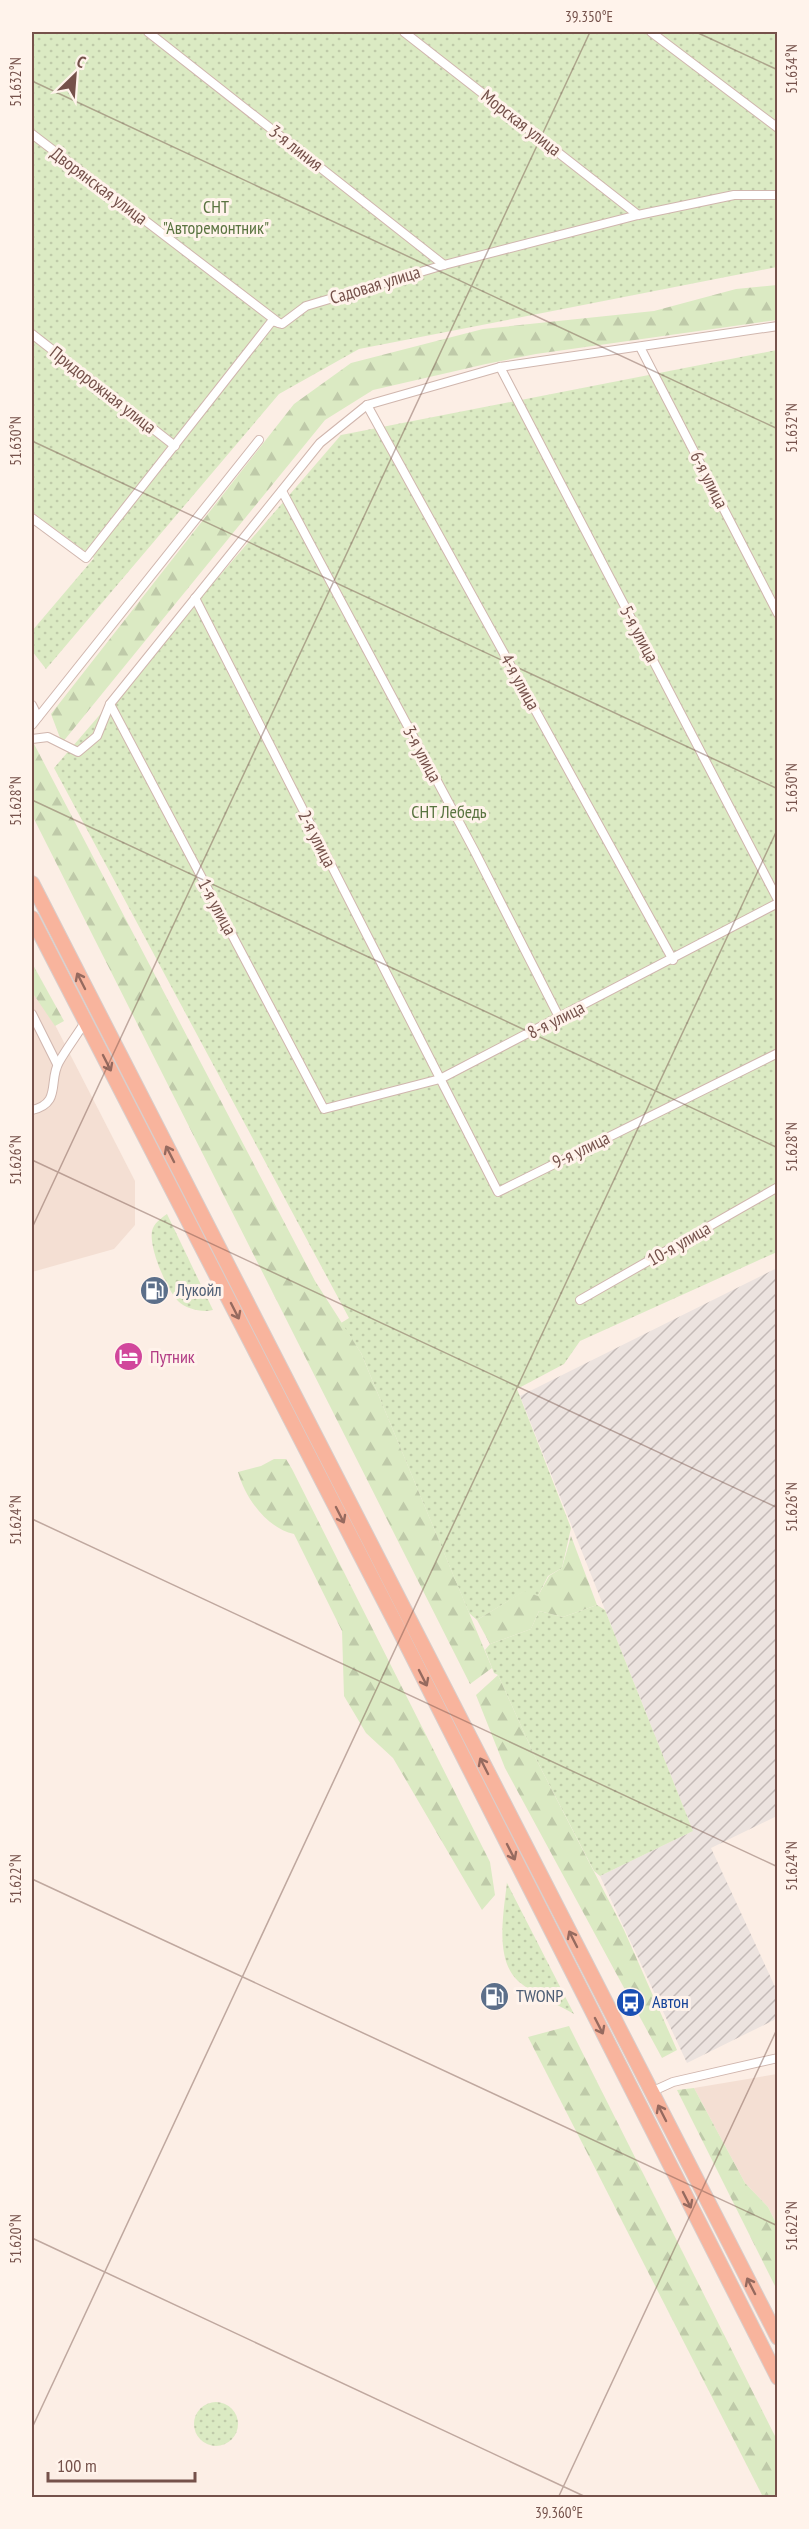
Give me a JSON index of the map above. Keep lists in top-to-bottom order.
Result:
{
  "streets": {
    "street": [
      "Морская улица",
      "3-я линия",
      "Дворянская улица",
      "Садовая улица",
      "Придорожная улица",
      "6-я улица",
      "5-я улица",
      "4-я улица",
      "3-я улица",
      "2-я улица",
      "1-я улица",
      "8-я улица",
      "9-я улица",
      "10-я улица"
    ]
  },
  "crossings": [
    ["Морская улица", "Садовая улица"],
    ["3-я линия", "Садовая улица"],
    ["Дворянская улица", "Садовая улица"],
    ["Садовая улица", "Придорожная улица"],
    ["5-я улица", "8-я улица"],
    ["4-я улица", "8-я улица"],
    ["3-я улица", "8-я улица"],
    ["2-я улица", "8-я улица"],
    ["2-я улица", "9-я улица"],
    ["1-я улица", "8-я улица"],
    ["8-я улица", "9-я улица"]
  ],
  "parks": ["СНТ \"Авторемонтник\"", "СНТ Лебедь"],
  "places": {
    "fuel station": ["Лукойл", "TWONP"],
    "hotel": ["Путник"],
    "bus stop": ["Автон"]
  },
  "scale_bar": "100 m",
  "north": "top right",
  "coordinates": [
    "39.350°E",
    "51.634°N",
    "51.632°N",
    "51.630°N",
    "51.628°N",
    "51.626°N",
    "51.624°N",
    "51.622°N",
    "51.620°N",
    "39.360°E"
  ]
}
